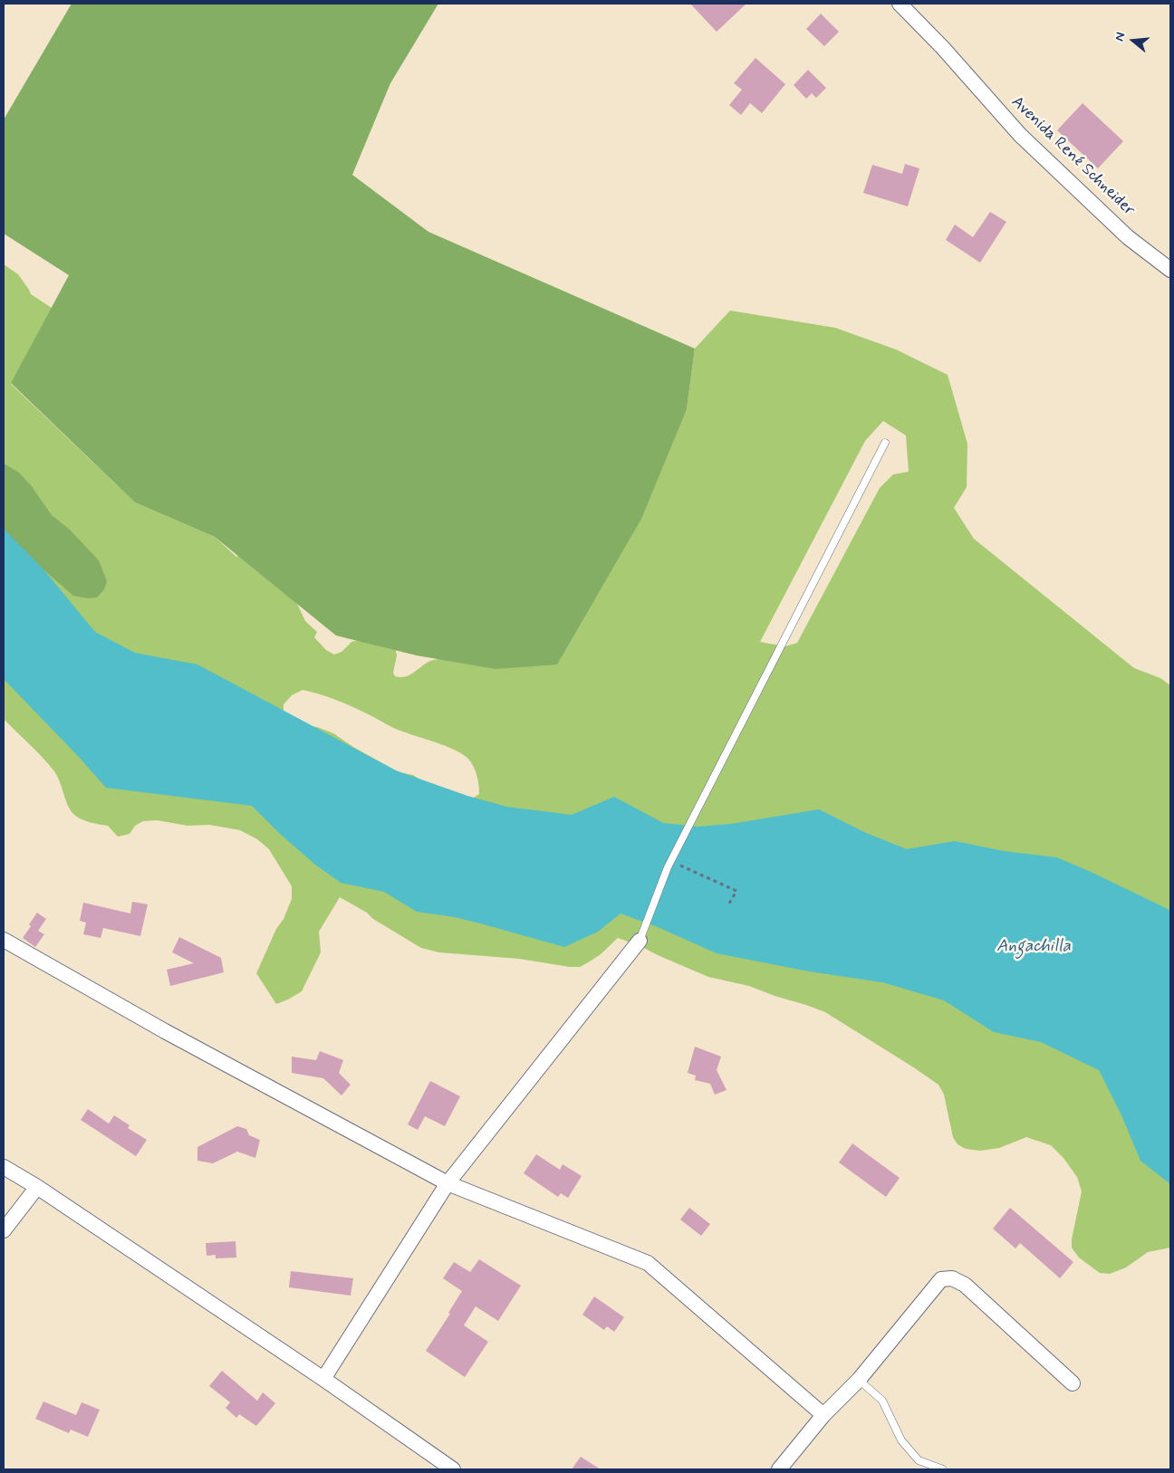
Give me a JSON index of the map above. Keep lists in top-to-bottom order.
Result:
{
  "streets": {
    "street": ["Avenida René Schneider"]
  },
  "water": ["Angachilla"],
  "north": "left"
}
